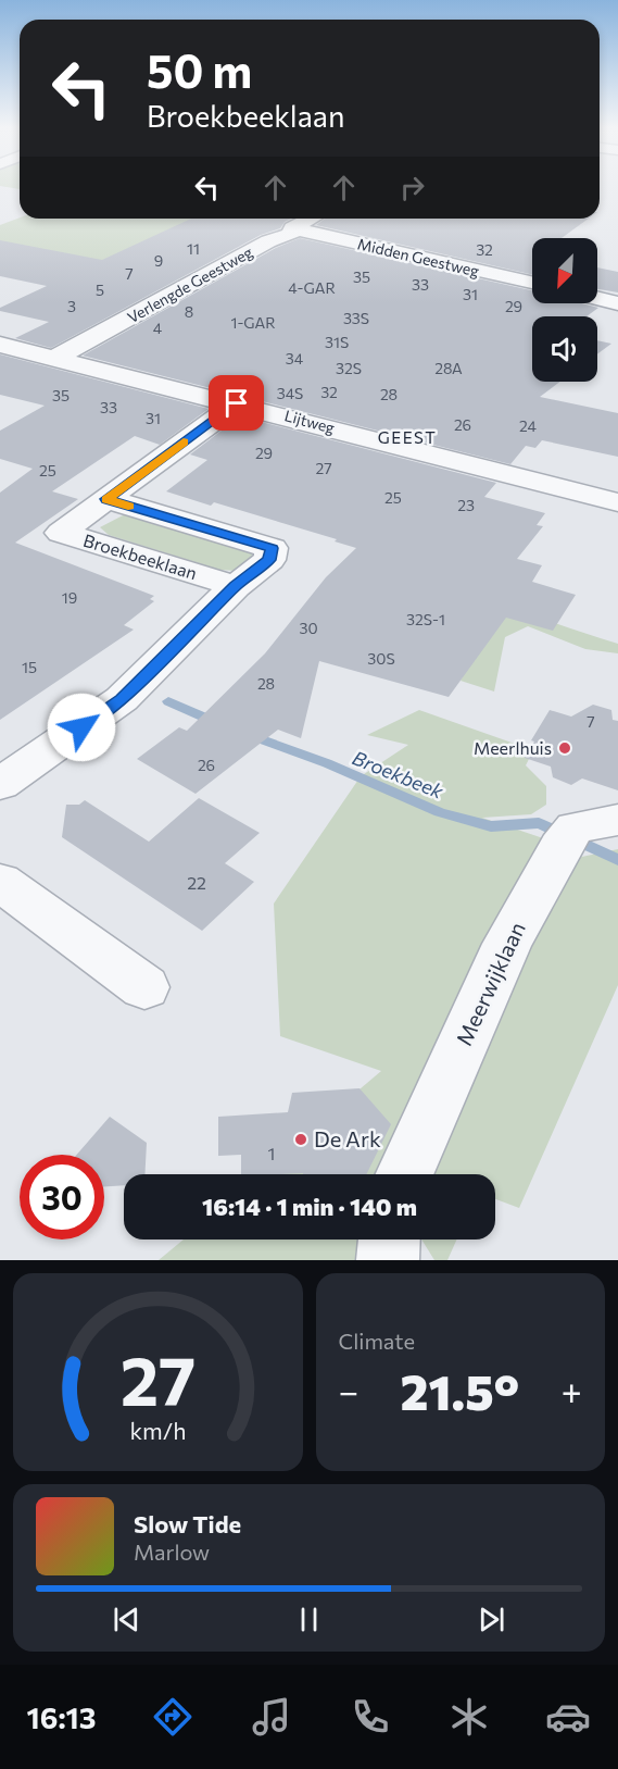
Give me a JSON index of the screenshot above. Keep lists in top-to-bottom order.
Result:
{
  "streets": {
    "street": [
      "Midden Geestweg",
      "Verlengde Geestweg",
      "Lijtweg",
      "Broekbeeklaan",
      "Meerwijklaan"
    ]
  },
  "crossings": [
    ["Midden Geestweg", "Verlengde Geestweg"],
    ["Verlengde Geestweg", "Lijtweg"],
    ["Lijtweg", "Broekbeeklaan"]
  ],
  "districts": ["GEEST"],
  "water": ["Broekbeek"],
  "places": ["Meerlhuis", "De Ark"],
  "house_numbers": [
    "11",
    "32",
    "9",
    "7",
    "35",
    "33",
    "4-GAR",
    "5",
    "31",
    "3",
    "29",
    "8",
    "33S",
    "1-GAR",
    "4",
    "31S",
    "34",
    "32S",
    "28A",
    "32",
    "34S",
    "28",
    "35",
    "33",
    "31",
    "26",
    "24",
    "29",
    "27",
    "25",
    "25",
    "23",
    "19",
    "32S-1",
    "30",
    "30S",
    "15",
    "28",
    "7",
    "26",
    "22",
    "1"
  ],
  "north": "bottom left",
  "page": {
    "turn": ["50 m", "Broekbeeklaan"],
    "limit": "30",
    "trip": "16:14 · 1 min · 140 m",
    "tile": "Climate",
    "heat": ["−", "21.5°", "+"],
    "song": ["Slow Tide", "Marlow"],
    "tabs": "16:13",
    "gauge": ["27", "km/h"]
  }
}
